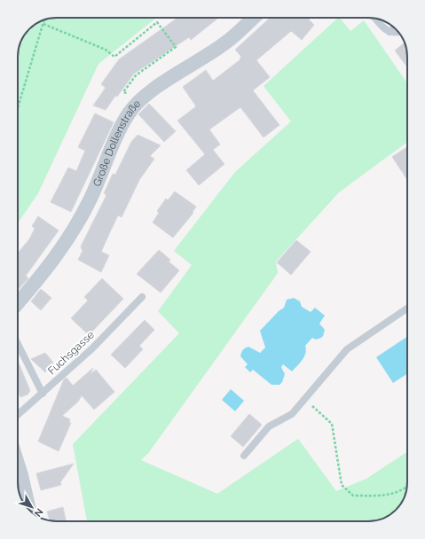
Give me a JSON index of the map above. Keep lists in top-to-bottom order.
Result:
{
  "streets": {
    "street": ["Große Dollenstraße"],
    "lane": ["Fuchsgasse"]
  },
  "north": "bottom right"
}
